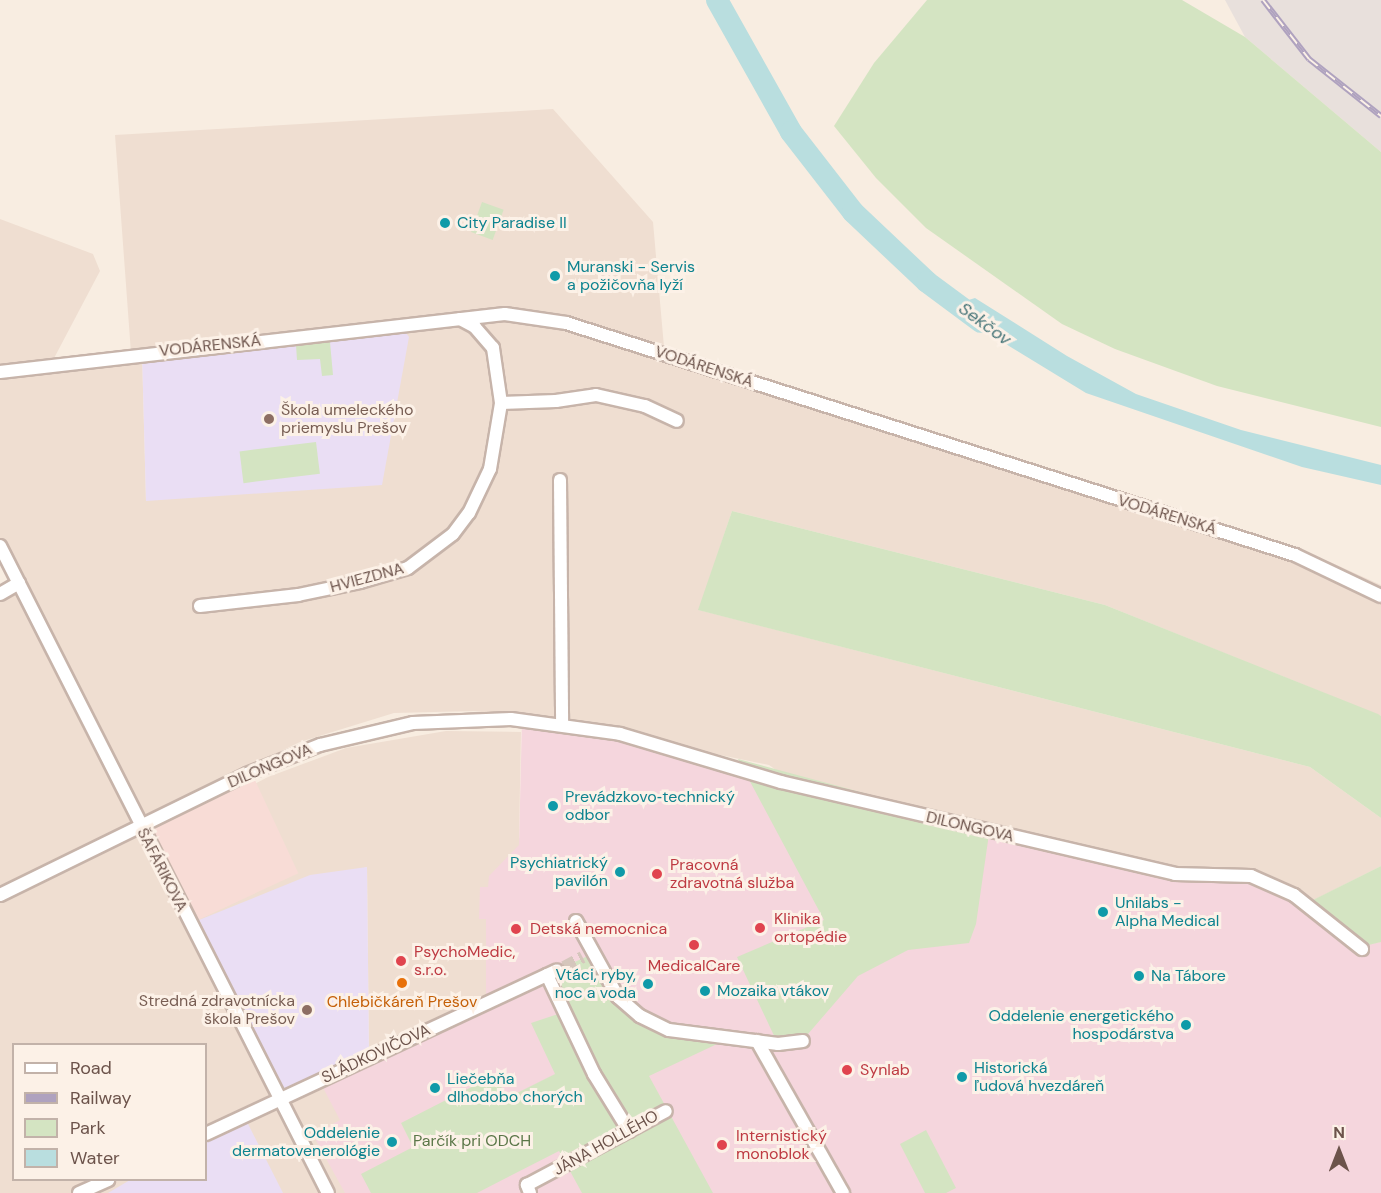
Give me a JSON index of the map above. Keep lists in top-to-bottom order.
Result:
{
  "streets": {
    "street": [
      "VODÁRENSKÁ",
      "HVIEZDNA",
      "DILONGOVA",
      "ŠAFÁRIKOVA",
      "SLÁDKOVIČOVA",
      "JÁNA HOLLÉHO"
    ]
  },
  "crossings": [
    ["VODÁRENSKÁ", "HVIEZDNA"],
    ["DILONGOVA", "ŠAFÁRIKOVA"],
    ["ŠAFÁRIKOVA", "SLÁDKOVIČOVA"],
    ["SLÁDKOVIČOVA", "JÁNA HOLLÉHO"]
  ],
  "water": ["Sekčov"],
  "parks": ["Parčík pri ODCH"],
  "places": [
    "City Paradise II",
    "Muranski - Servis a požičovňa lyží",
    "Škola umeleckého priemyslu Prešov",
    "Prevádzkovo‑technický odbor",
    "Psychiatrický pavilón",
    "Pracovná zdravotná služba",
    "Unilabs - Alpha Medical",
    "Klinika ortopédie",
    "Detská nemocnica",
    "MedicalCare",
    "PsychoMedic, s.r.o.",
    "Na Tábore",
    "Chlebičkáreň Prešov",
    "Vtáci, ryby, noc a voda",
    "Mozaika vtákov",
    "Stredná zdravotnícka škola Prešov",
    "Oddelenie energetického hospodárstva",
    "Synlab",
    "Historická ľudová hvezdáreň",
    "Liečebňa dlhodobo chorých",
    "Oddelenie dermatovenerológie",
    "Internistický monoblok"
  ],
  "legend": [
    "Road",
    "Railway",
    "Park",
    "Water"
  ],
  "north": "top"
}
